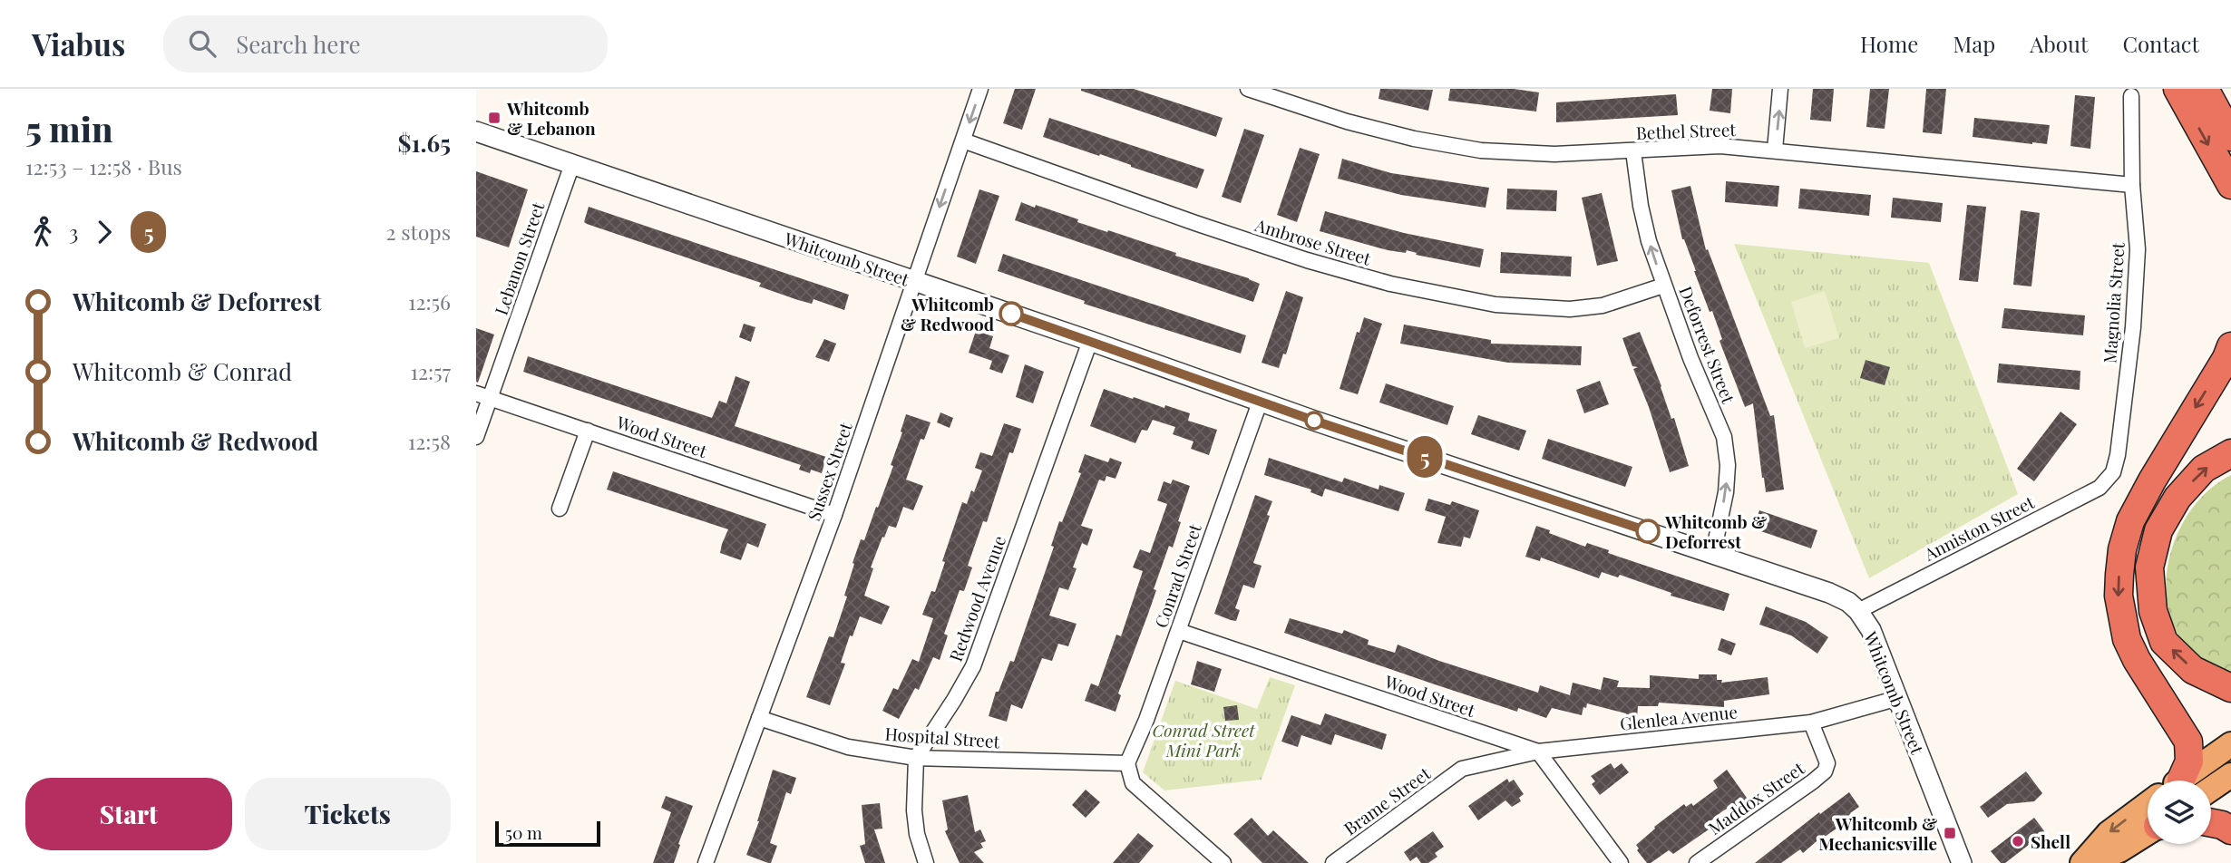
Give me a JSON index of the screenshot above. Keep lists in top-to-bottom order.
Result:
{
  "streets": {
    "street": [
      "Bethel Street",
      "Ambrose Street",
      "Lebanon Street",
      "Whitcomb Street",
      "Magnolia Street",
      "Deforrest Street",
      "Wood Street",
      "Sussex Street",
      "Anniston Street",
      "Conrad Street",
      "Redwood Avenue",
      "Glenlea Avenue",
      "Hospital Street",
      "Maddox Street",
      "Brame Street"
    ]
  },
  "crossings": [
    ["Bethel Street", "Magnolia Street"],
    ["Bethel Street", "Deforrest Street"],
    ["Ambrose Street", "Deforrest Street"],
    ["Ambrose Street", "Sussex Street"],
    ["Lebanon Street", "Whitcomb Street"],
    ["Lebanon Street", "Wood Street"],
    ["Whitcomb Street", "Deforrest Street"],
    ["Whitcomb Street", "Sussex Street"],
    ["Whitcomb Street", "Anniston Street"],
    ["Whitcomb Street", "Conrad Street"],
    ["Whitcomb Street", "Redwood Avenue"],
    ["Whitcomb Street", "Glenlea Avenue"],
    ["Magnolia Street", "Anniston Street"],
    ["Wood Street", "Sussex Street"],
    ["Wood Street", "Conrad Street"],
    ["Wood Street", "Glenlea Avenue"],
    ["Sussex Street", "Hospital Street"],
    ["Conrad Street", "Hospital Street"],
    ["Redwood Avenue", "Hospital Street"],
    ["Glenlea Avenue", "Maddox Street"],
    ["Glenlea Avenue", "Brame Street"]
  ],
  "one_way": ["Deforrest Street"],
  "parks": ["Conrad Street Mini Park"],
  "places": {
    "transit": ["Whitcomb & Lebanon", "Whitcomb & Mechanicsville"],
    "other": ["Whitcomb & Redwood", "Whitcomb & Deforrest", "Shell"]
  },
  "lines": ["bus line 5"],
  "scale_bar": "50 m",
  "page": {
    "header": "Viabus",
    "search": "Search here",
    "nav": [
      "Home",
      "Map",
      "About",
      "Contact"
    ],
    "heading": ["5 min", "12:53 – 12:58 · Bus", "$1.65"],
    "on_map": "5",
    "legs": ["3", "5", "2 stops"],
    "list": [
      {
        "name": "Whitcomb & Deforrest",
        "value": "12:56"
      },
      {
        "name": "Whitcomb & Conrad",
        "value": "12:57"
      },
      {
        "name": "Whitcomb & Redwood",
        "value": "12:58"
      }
    ],
    "buttons": ["Start", "Tickets"],
    "scale": "50 m"
  }
}
